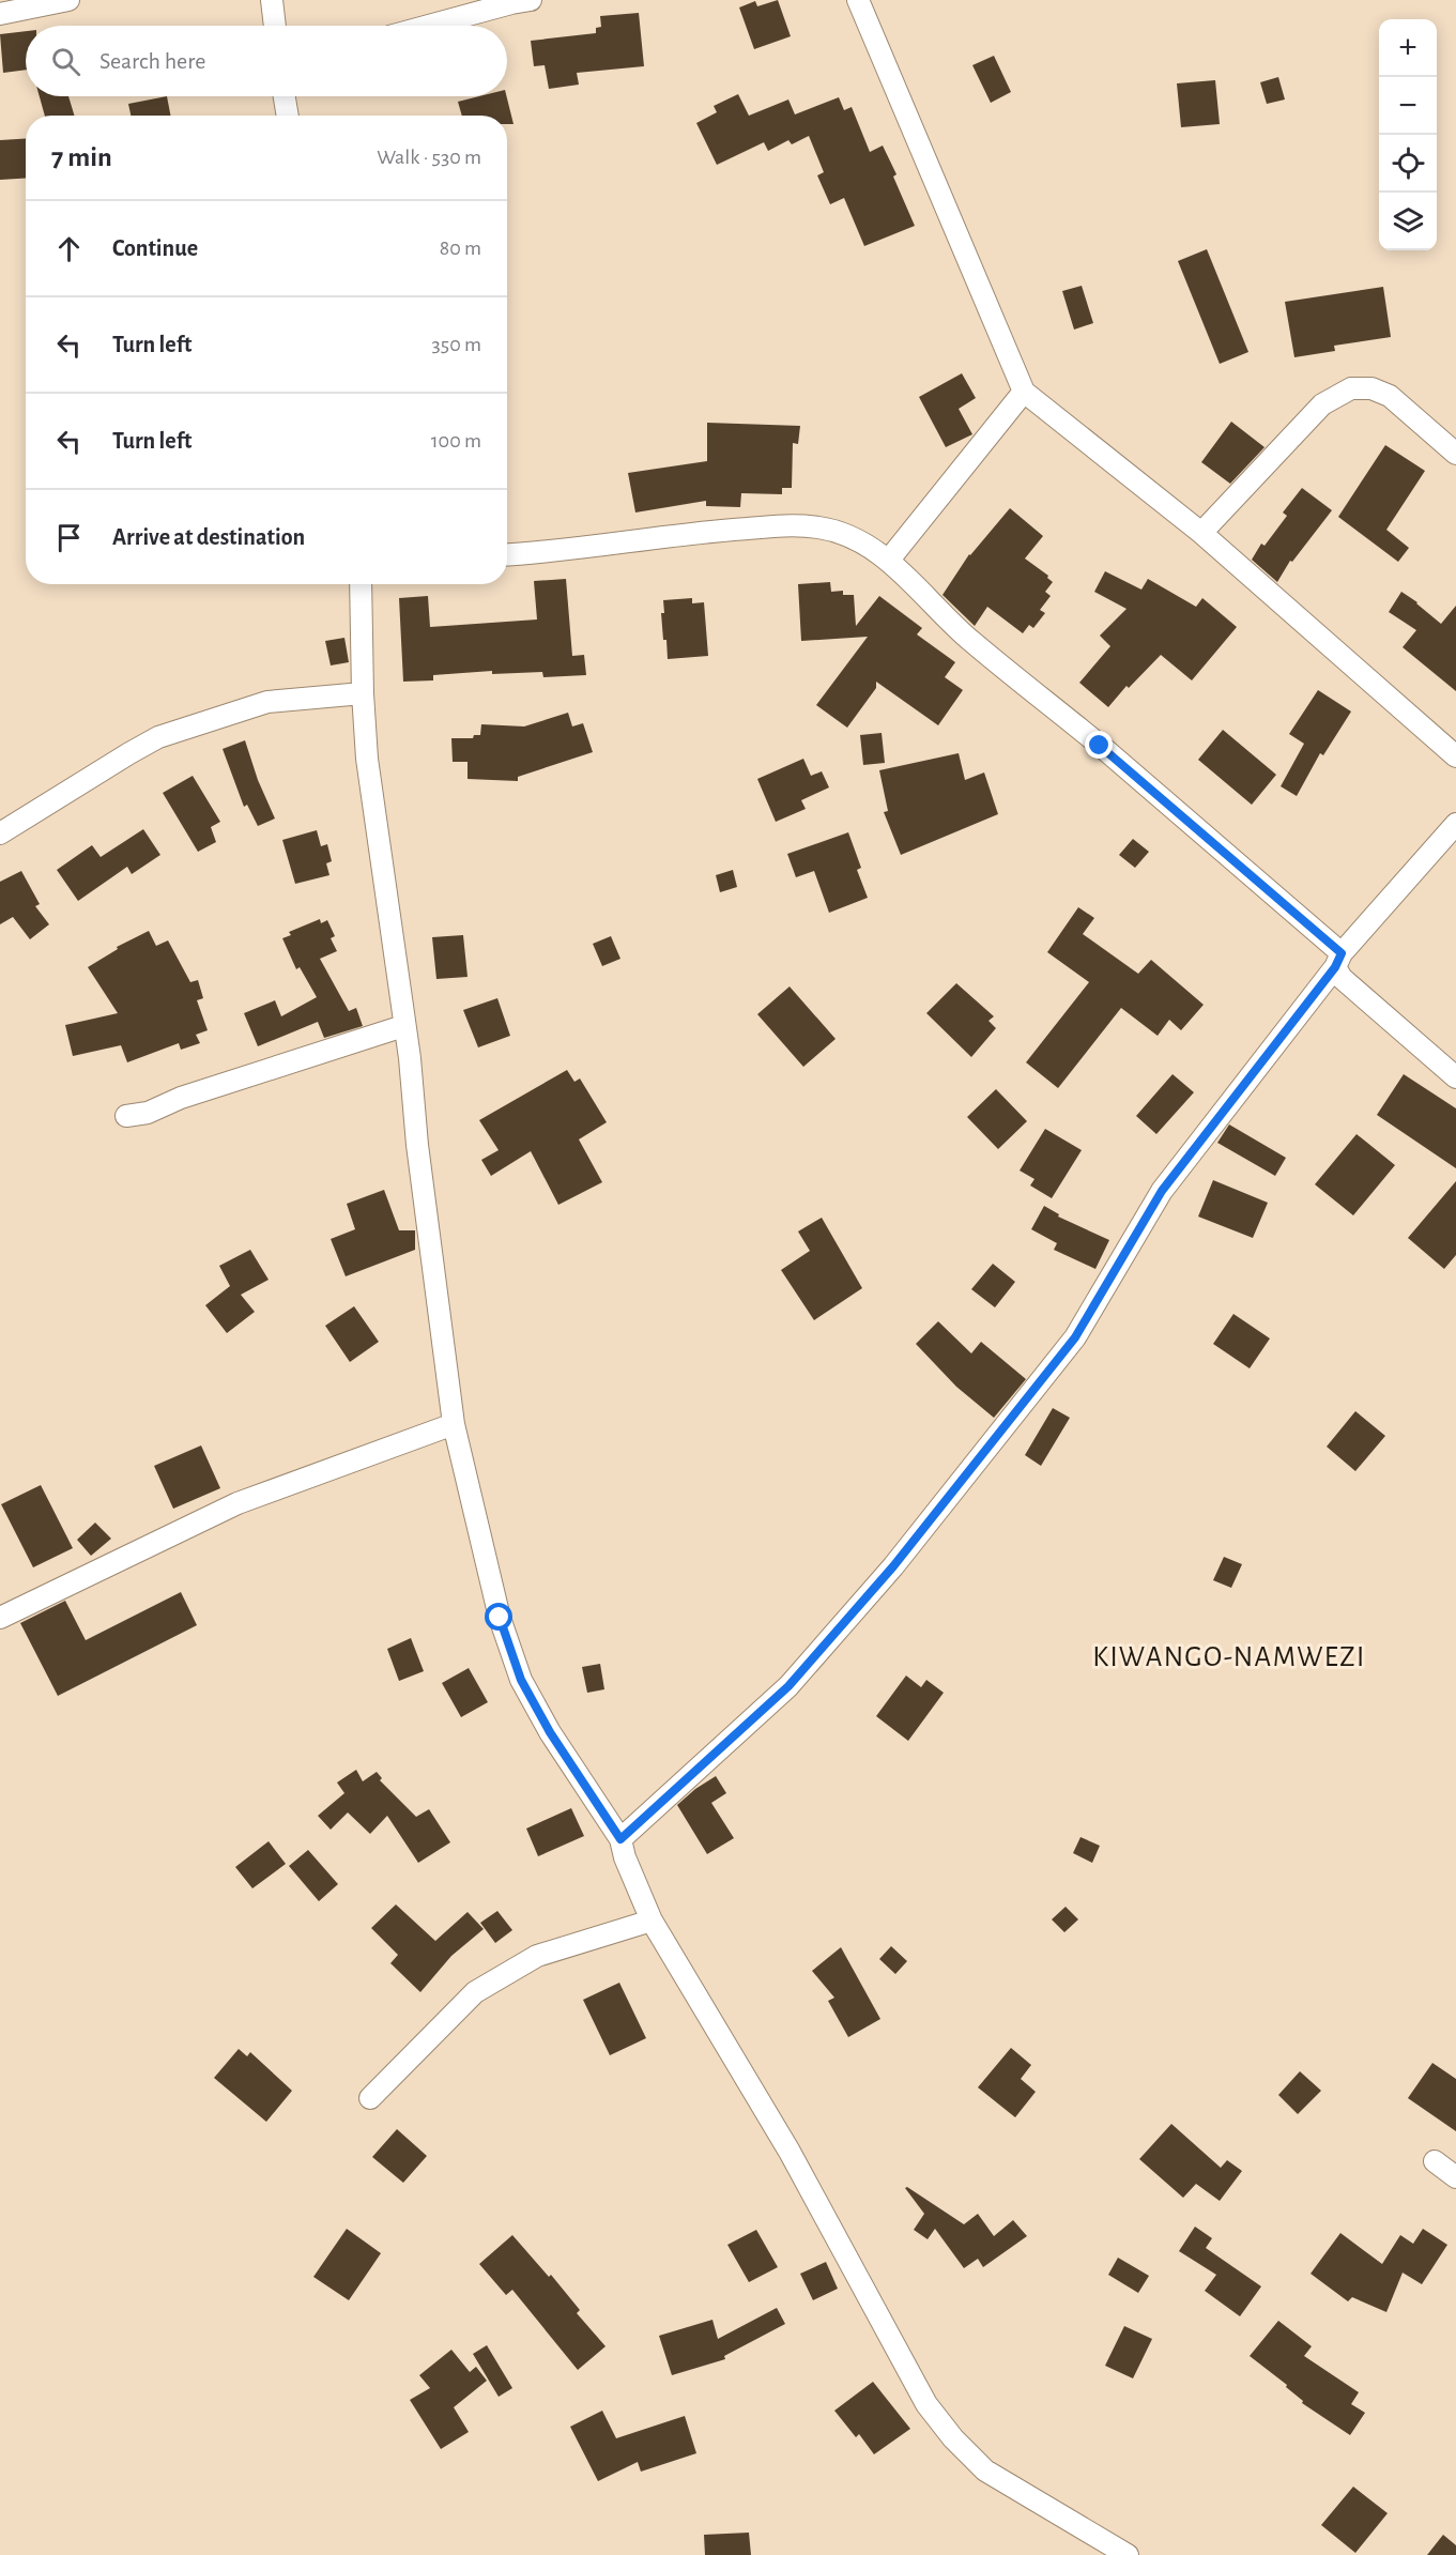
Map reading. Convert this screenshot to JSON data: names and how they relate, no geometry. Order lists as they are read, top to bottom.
{
  "districts": ["KIWANGO-NAMWEZI"],
  "page": {
    "map_buttons": ["+", "−"],
    "search": "Search here",
    "heading": ["7 min", "Walk · 530 m"],
    "list": [
      ["Continue", "80 m"],
      ["Turn left", "350 m"],
      ["Turn left", "100 m"],
      "Arrive at destination"
    ]
  }
}
